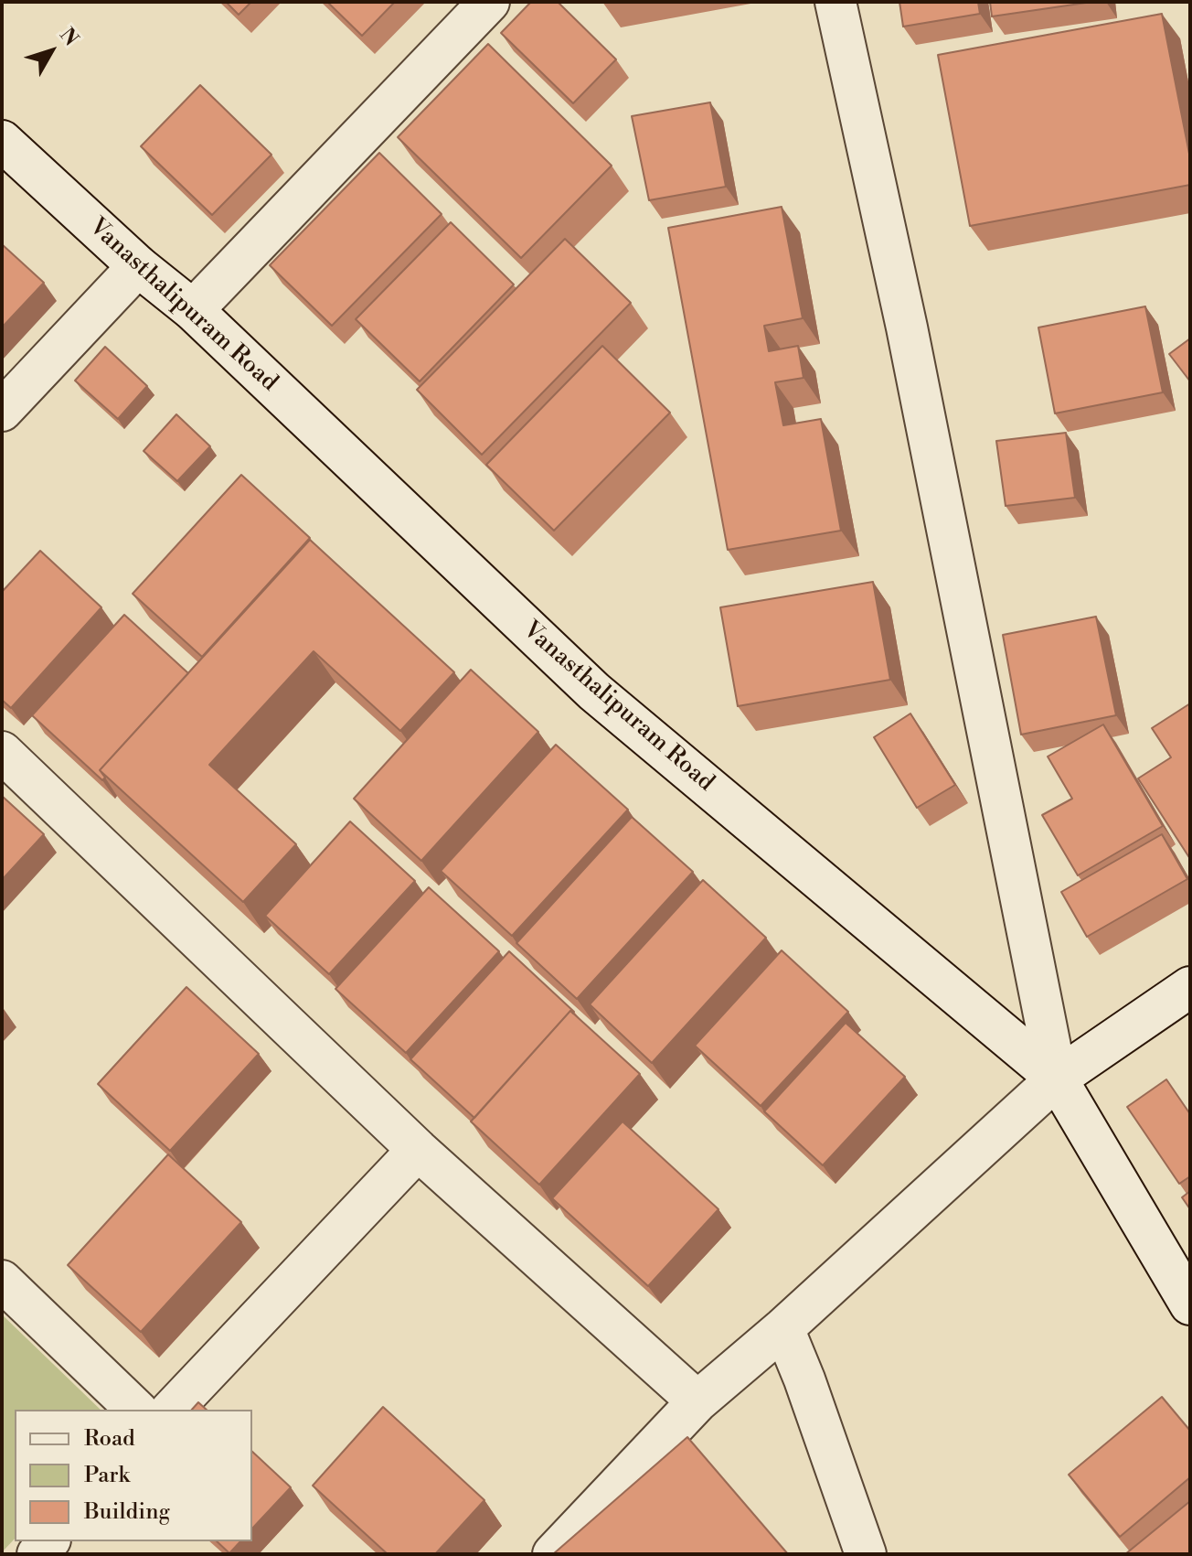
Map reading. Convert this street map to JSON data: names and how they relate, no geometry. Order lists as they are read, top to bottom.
{
  "streets": {
    "street": ["Vanasthalipuram Road"]
  },
  "legend": ["Road", "Park", "Building"],
  "north": "top right"
}
